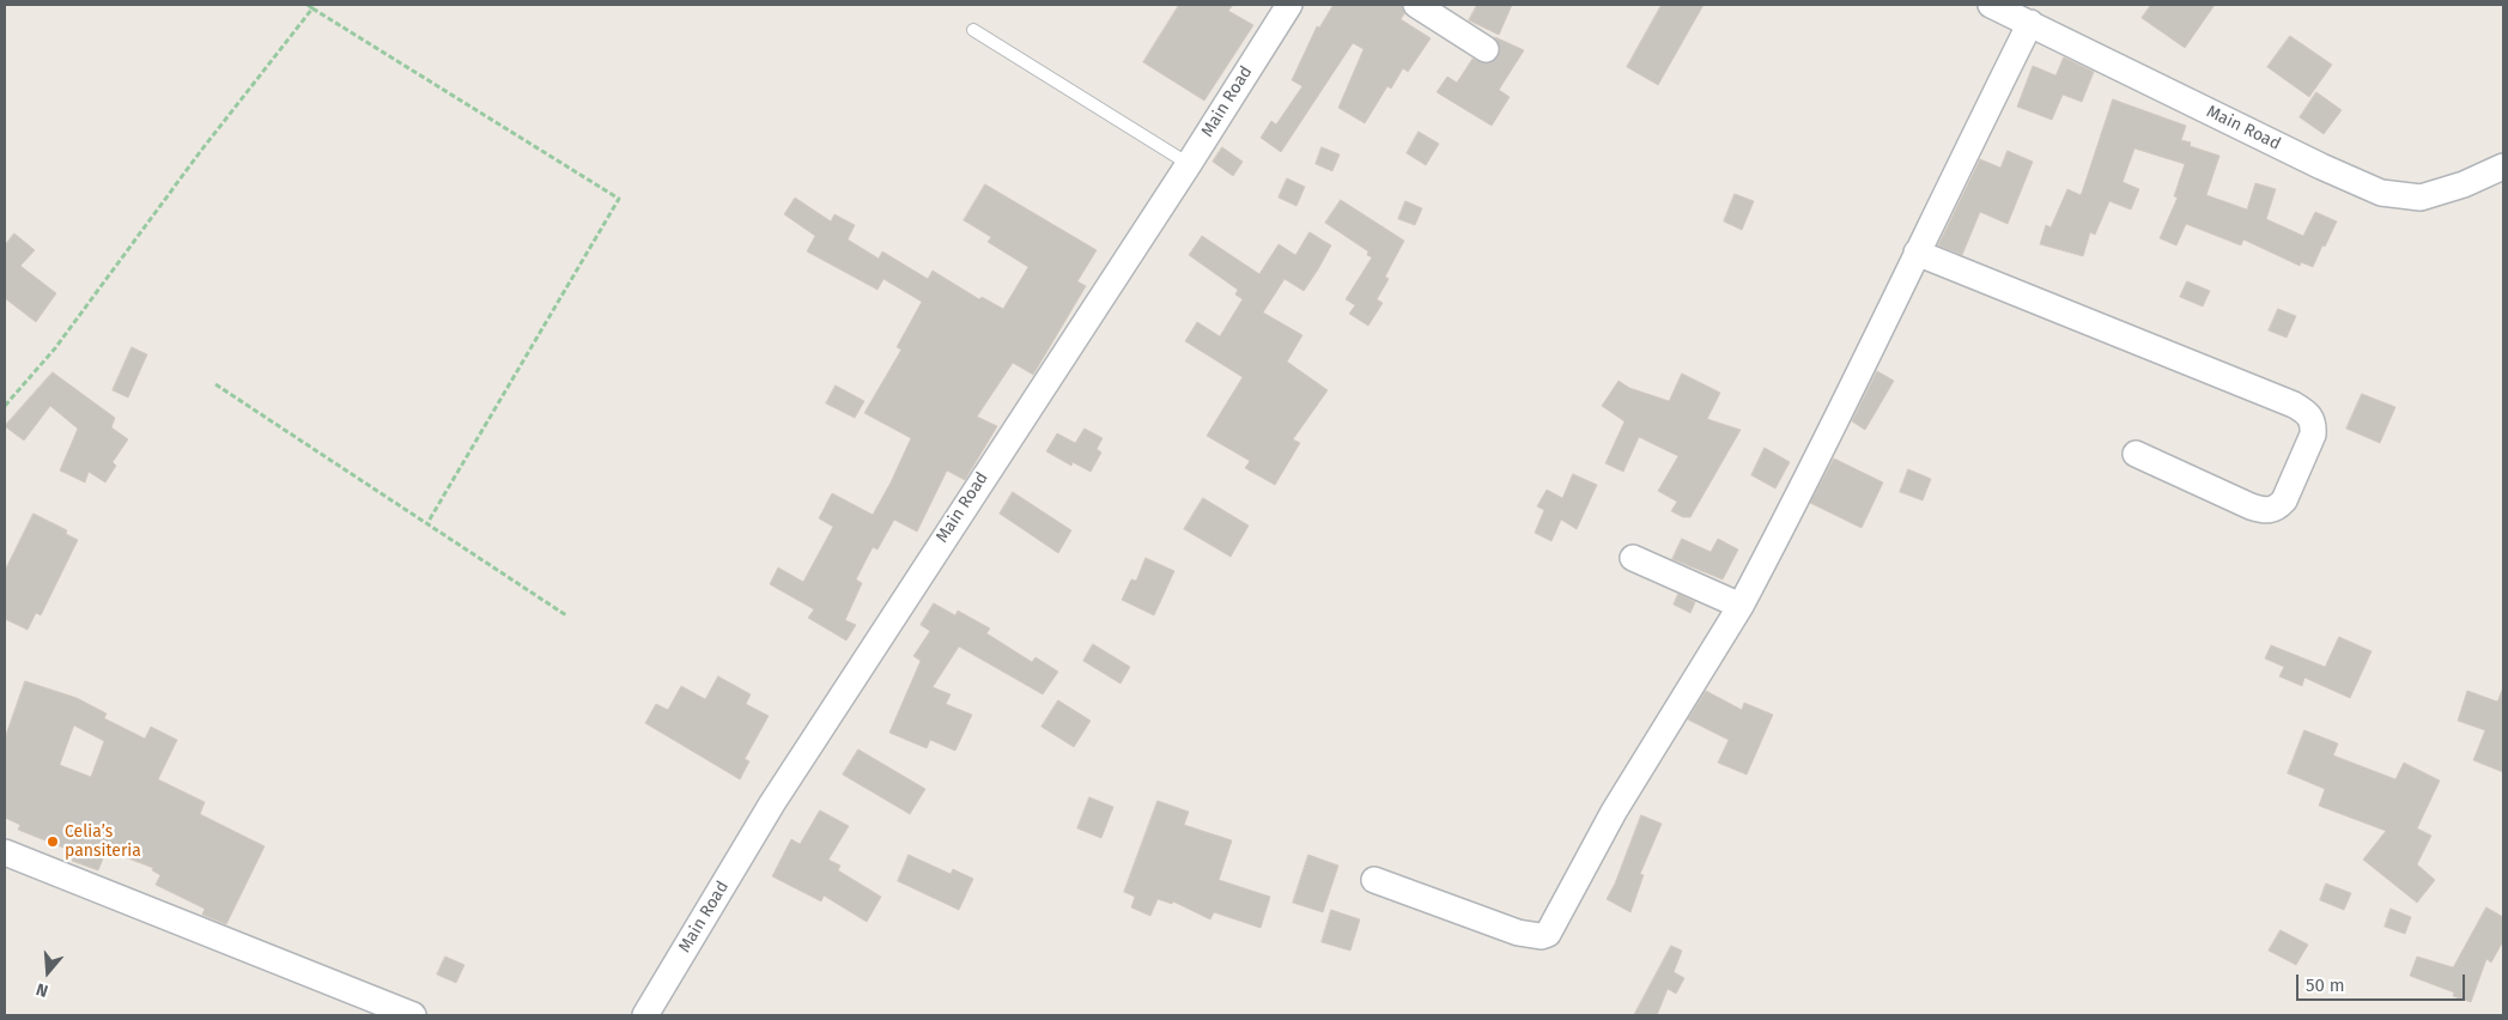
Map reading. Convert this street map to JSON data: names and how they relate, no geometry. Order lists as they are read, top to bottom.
{
  "streets": {
    "street": ["Main Road"]
  },
  "places": ["Celia’s pansiteria"],
  "scale_bar": "50 m",
  "north": "bottom"
}
